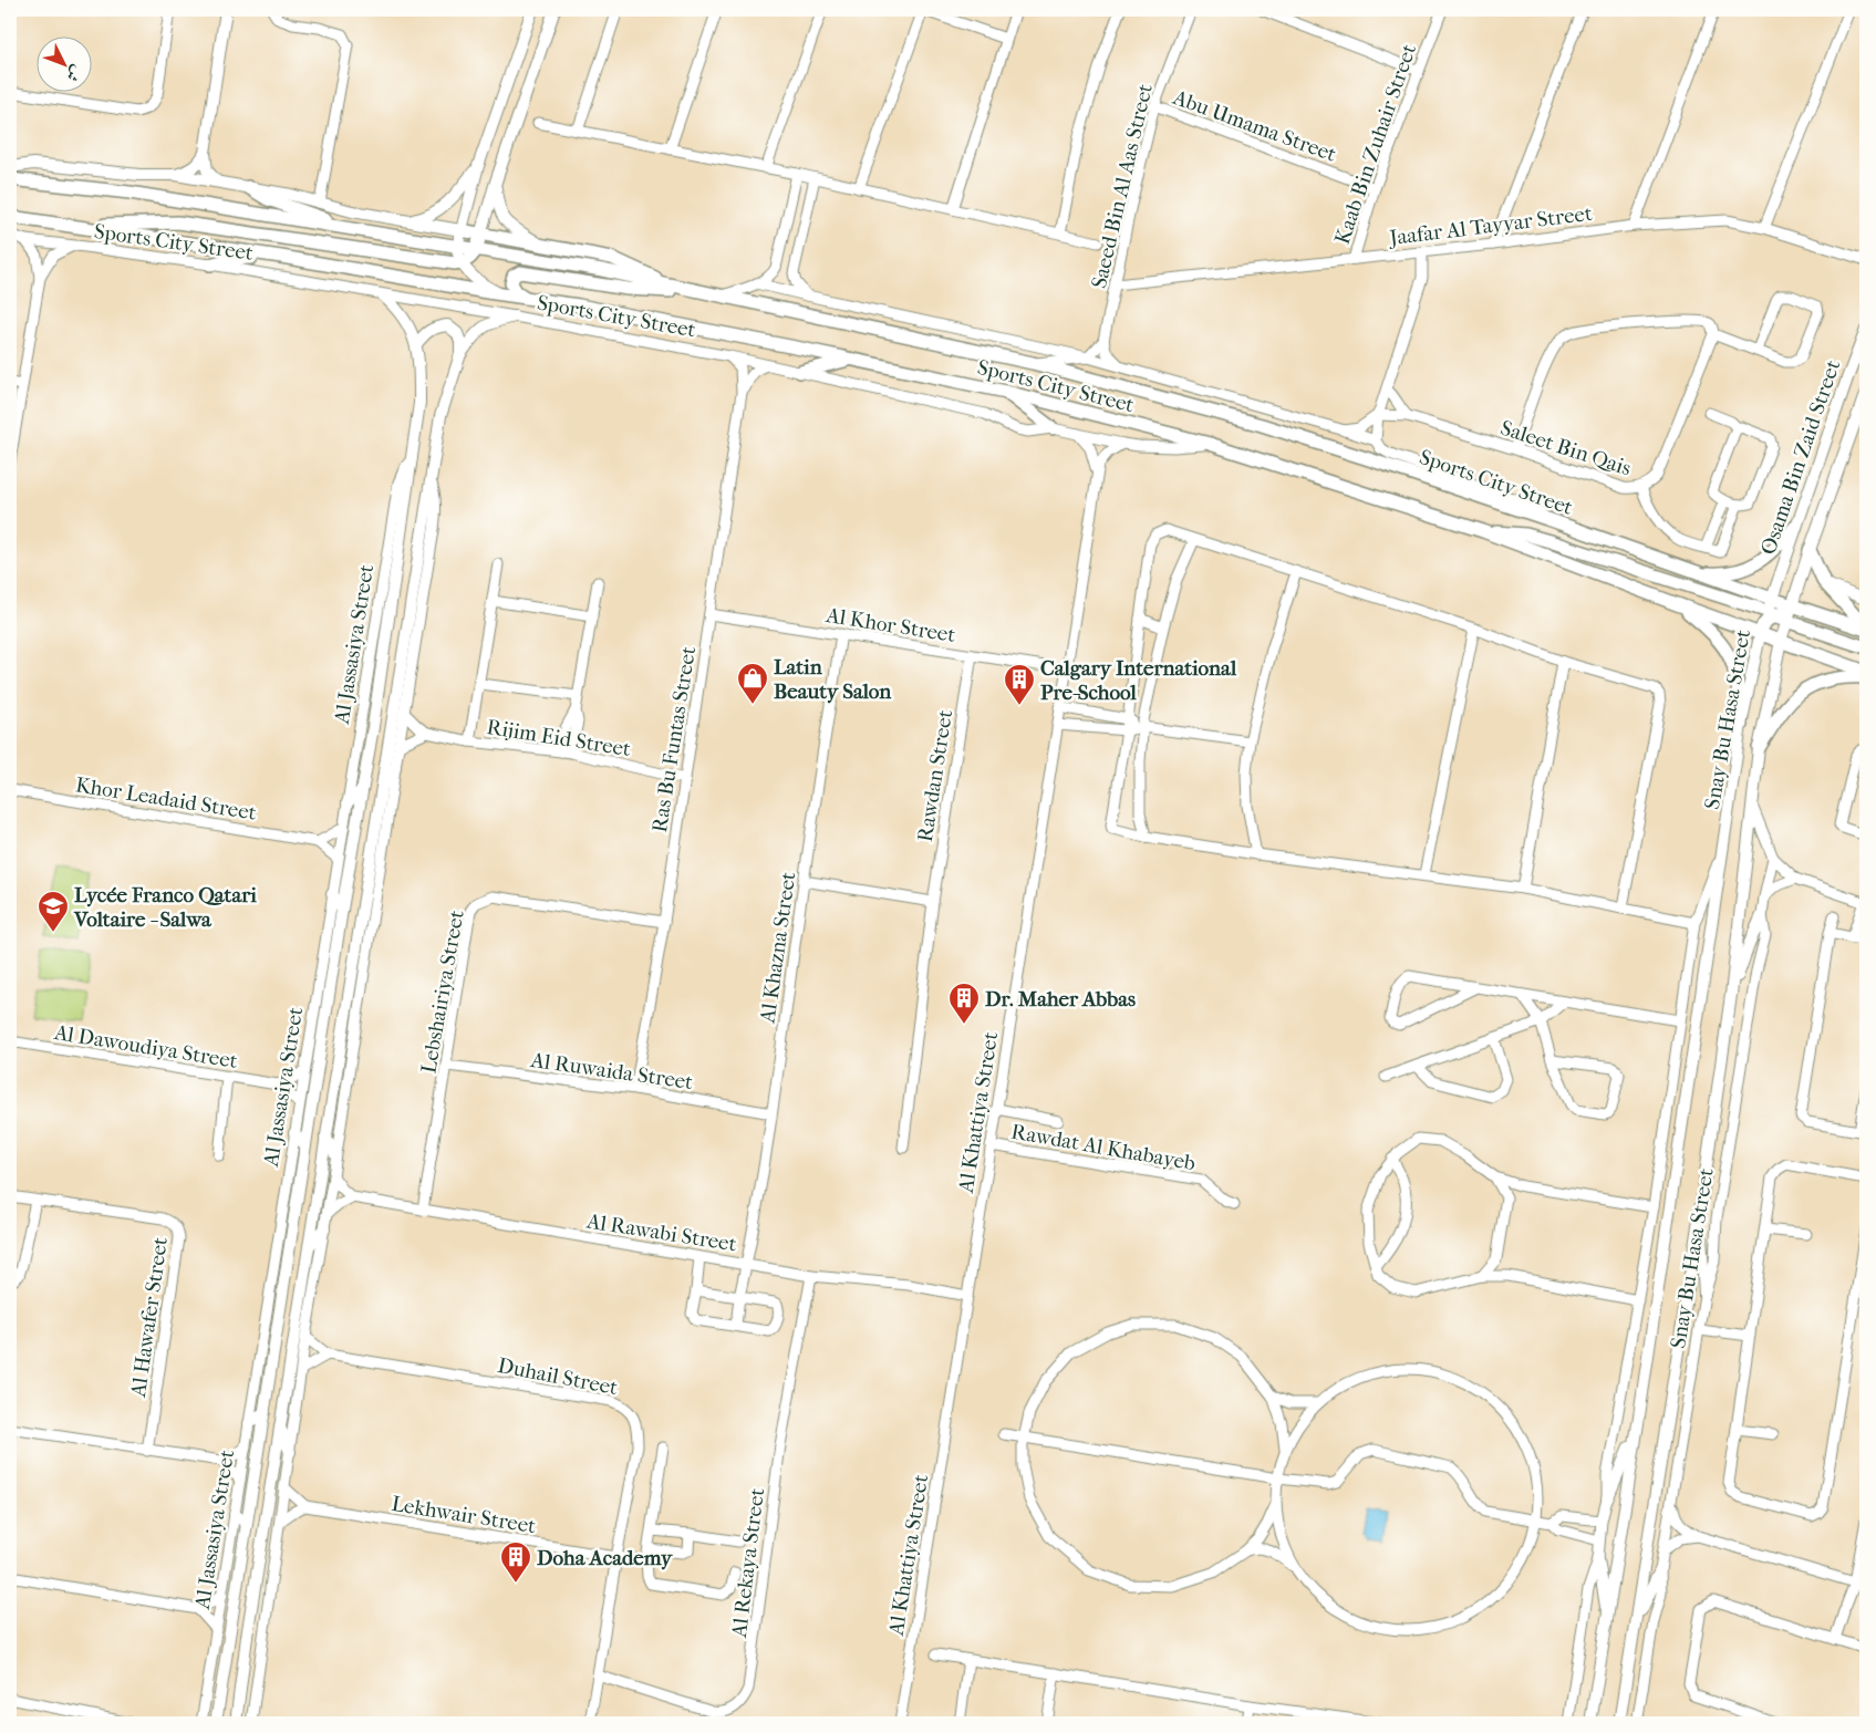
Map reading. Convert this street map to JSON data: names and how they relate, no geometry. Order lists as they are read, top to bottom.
{
  "streets": {
    "main road": ["Sports City Street"],
    "street": [
      "Abu Umama Street",
      "Kaab Bin Zuhair Street",
      "Saeed Bin Al Aas Street",
      "Jaafar Al Tayyar Street",
      "Saleet Bin Qais",
      "Osama Bin Zaid Street",
      "Al Khor Street",
      "Al Jassasiya Street",
      "Snay Bu Hasa Street",
      "Rijim Eid Street",
      "Ras Bu Funtas Street",
      "Rawdan Street",
      "Khor Leadaid Street",
      "Al Khazna Street",
      "Lebshairiya Street",
      "Al Dawoudiya Street",
      "Al Ruwaida Street",
      "Al Khattiya Street",
      "Rawdat Al Khabayeb",
      "Al Rawabi Street",
      "Al Hawafer Street",
      "Duhail Street",
      "Lekhwair Street",
      "Al Rekaya Street"
    ]
  },
  "crossings": [
    ["Abu Umama Street", "Kaab Bin Zuhair Street"],
    ["Abu Umama Street", "Saeed Bin Al Aas Street"],
    ["Kaab Bin Zuhair Street", "Jaafar Al Tayyar Street"],
    ["Saeed Bin Al Aas Street", "Jaafar Al Tayyar Street"],
    ["Sports City Street", "Osama Bin Zaid Street"],
    ["Sports City Street", "Al Jassasiya Street"],
    ["Sports City Street", "Snay Bu Hasa Street"],
    ["Sports City Street", "Ras Bu Funtas Street"],
    ["Sports City Street", "Al Khattiya Street"],
    ["Osama Bin Zaid Street", "Snay Bu Hasa Street"],
    ["Al Khor Street", "Ras Bu Funtas Street"],
    ["Al Khor Street", "Rawdan Street"],
    ["Al Khor Street", "Al Khazna Street"],
    ["Al Khor Street", "Al Khattiya Street"],
    ["Rijim Eid Street", "Ras Bu Funtas Street"],
    ["Ras Bu Funtas Street", "Lebshairiya Street"],
    ["Ras Bu Funtas Street", "Al Ruwaida Street"],
    ["Al Khazna Street", "Al Ruwaida Street"],
    ["Al Khazna Street", "Al Rawabi Street"],
    ["Lebshairiya Street", "Al Ruwaida Street"],
    ["Lebshairiya Street", "Al Rawabi Street"],
    ["Al Khattiya Street", "Rawdat Al Khabayeb"],
    ["Al Khattiya Street", "Al Rawabi Street"],
    ["Al Rawabi Street", "Al Rekaya Street"],
    ["Duhail Street", "Lekhwair Street"],
    ["Duhail Street", "Al Rekaya Street"]
  ],
  "places": {
    "shop": ["Latin Beauty Salon"],
    "building": ["Calgary International Pre-School", "Dr. Maher Abbas", "Doha Academy"],
    "school or university": ["Lycée Franco Qatari Voltaire - Salwa"]
  },
  "north": "bottom right"
}
